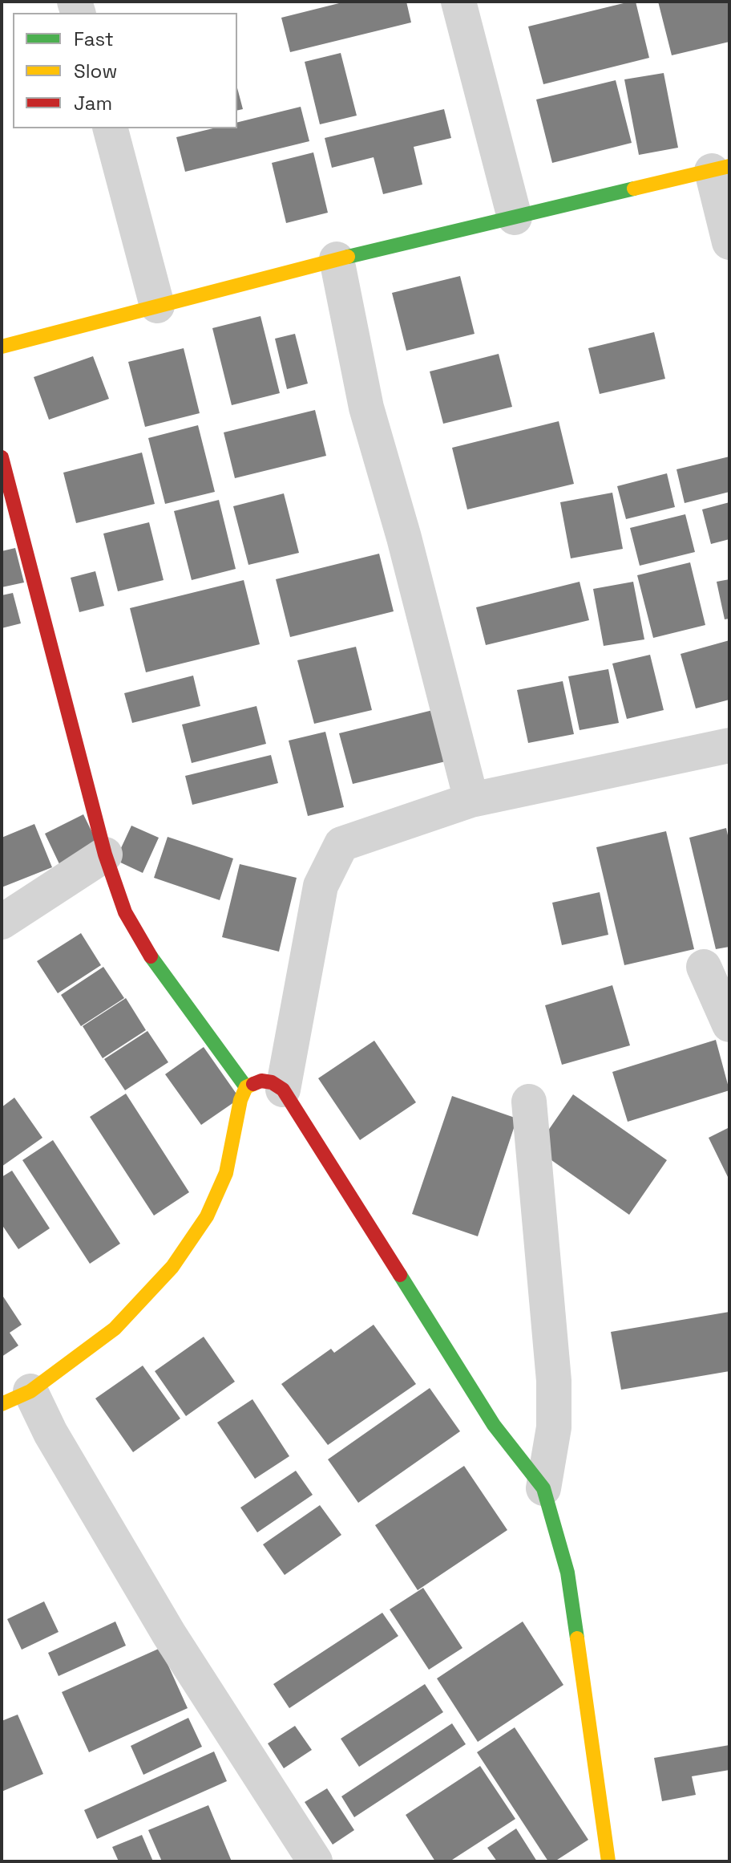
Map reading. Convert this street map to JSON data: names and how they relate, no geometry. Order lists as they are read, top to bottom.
{
  "legend": ["Fast", "Slow", "Jam"]
}
